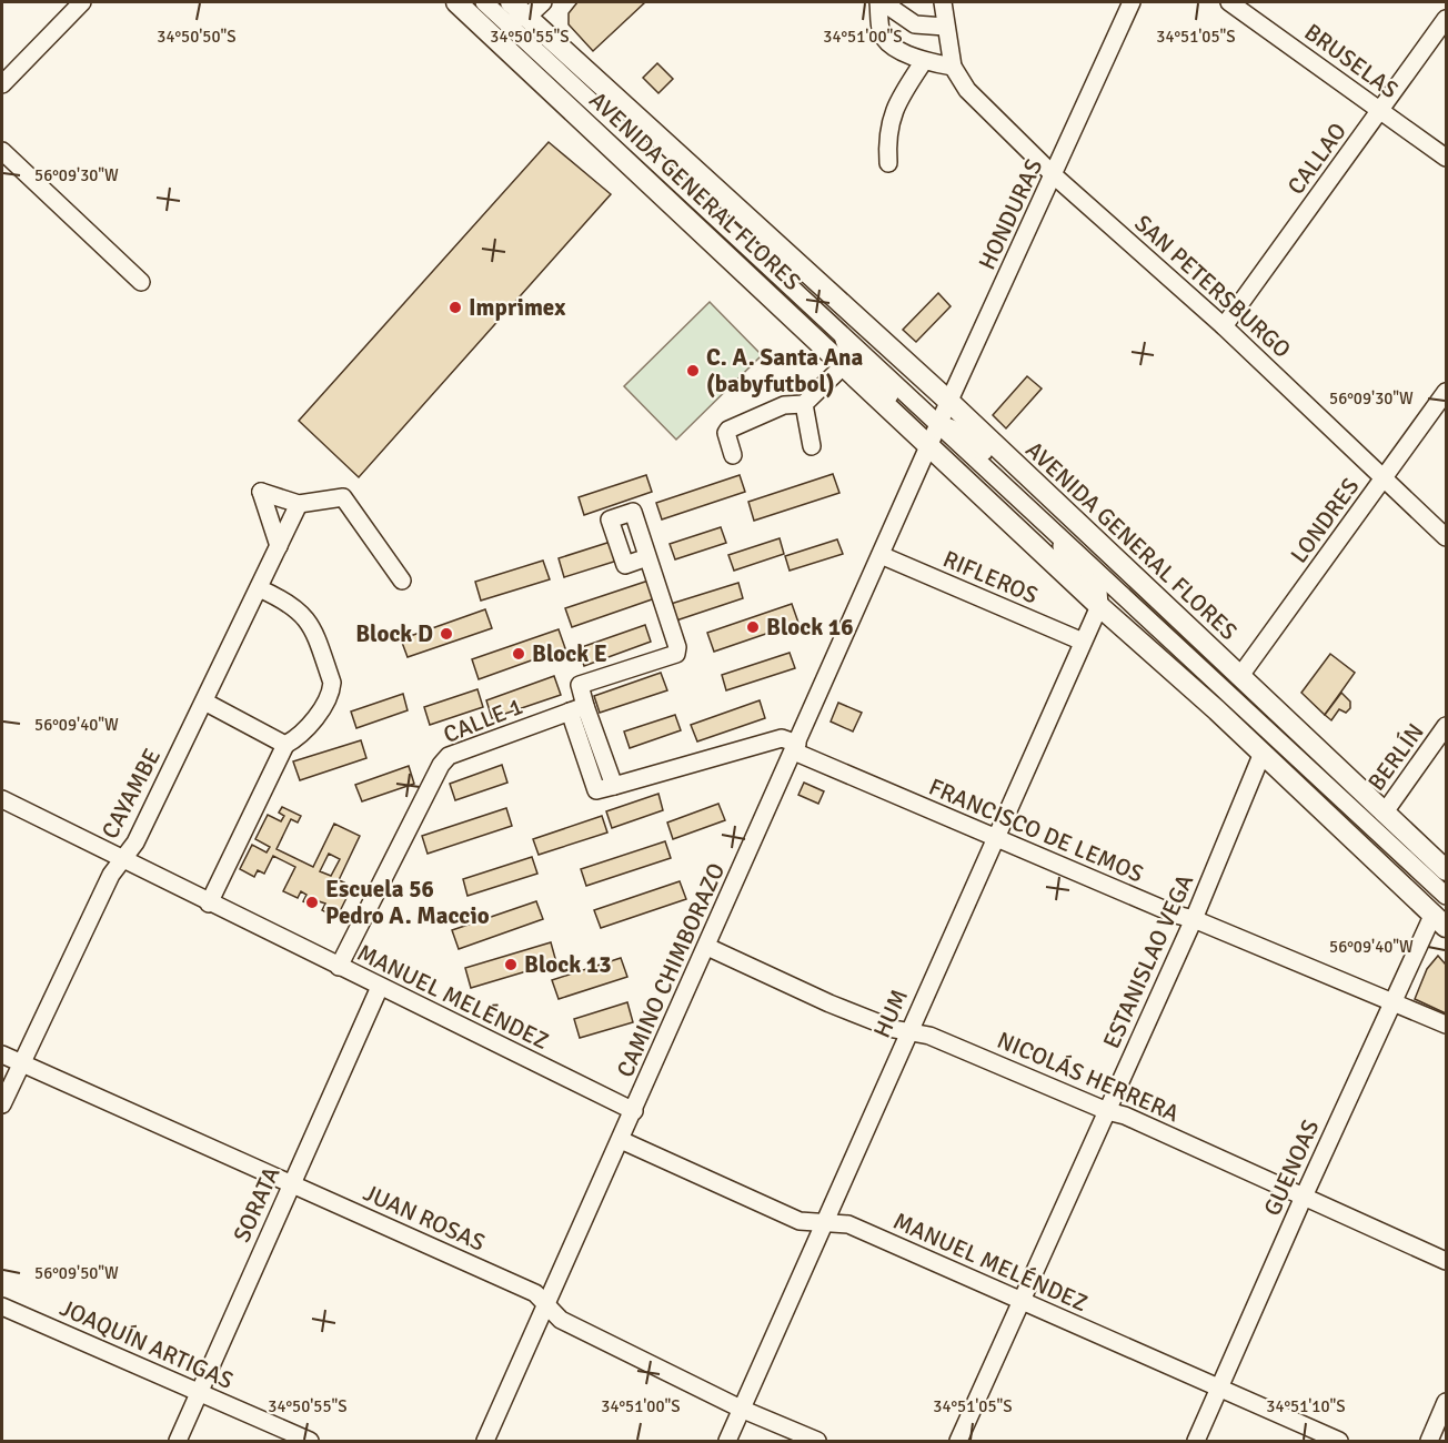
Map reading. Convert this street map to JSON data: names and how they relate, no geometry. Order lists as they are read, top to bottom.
{
  "streets": {
    "main road": ["AVENIDA GENERAL FLORES"],
    "street": [
      "BRUSELAS",
      "CALLAO",
      "HONDURAS",
      "SAN PETERSBURGO",
      "LONDRES",
      "RIFLEROS",
      "CALLE 1",
      "BERLÍN",
      "CAYAMBE",
      "FRANCISCO DE LEMOS",
      "ESTANISLAO VEGA",
      "CAMINO CHIMBORAZO",
      "MANUEL MELÉNDEZ",
      "HUM",
      "NICOLÁS HERRERA",
      "GUENOAS",
      "SORATA",
      "JUAN ROSAS",
      "JOAQUÍN ARTIGAS"
    ]
  },
  "crossings": [
    ["BRUSELAS", "CALLAO"],
    ["CALLAO", "SAN PETERSBURGO"],
    ["AVENIDA GENERAL FLORES", "HONDURAS"],
    ["AVENIDA GENERAL FLORES", "LONDRES"],
    ["AVENIDA GENERAL FLORES", "BERLÍN"],
    ["AVENIDA GENERAL FLORES", "ESTANISLAO VEGA"],
    ["AVENIDA GENERAL FLORES", "CAMINO CHIMBORAZO"],
    ["AVENIDA GENERAL FLORES", "HUM"],
    ["AVENIDA GENERAL FLORES", "GUENOAS"],
    ["HONDURAS", "SAN PETERSBURGO"],
    ["HONDURAS", "CAMINO CHIMBORAZO"],
    ["SAN PETERSBURGO", "LONDRES"],
    ["RIFLEROS", "CAMINO CHIMBORAZO"],
    ["RIFLEROS", "HUM"],
    ["CALLE 1", "MANUEL MELÉNDEZ"],
    ["CAYAMBE", "MANUEL MELÉNDEZ"],
    ["CAYAMBE", "JUAN ROSAS"],
    ["FRANCISCO DE LEMOS", "ESTANISLAO VEGA"],
    ["FRANCISCO DE LEMOS", "CAMINO CHIMBORAZO"],
    ["FRANCISCO DE LEMOS", "HUM"],
    ["FRANCISCO DE LEMOS", "GUENOAS"],
    ["ESTANISLAO VEGA", "MANUEL MELÉNDEZ"],
    ["ESTANISLAO VEGA", "NICOLÁS HERRERA"],
    ["CAMINO CHIMBORAZO", "MANUEL MELÉNDEZ"],
    ["CAMINO CHIMBORAZO", "NICOLÁS HERRERA"],
    ["CAMINO CHIMBORAZO", "JUAN ROSAS"],
    ["MANUEL MELÉNDEZ", "HUM"],
    ["MANUEL MELÉNDEZ", "GUENOAS"],
    ["MANUEL MELÉNDEZ", "SORATA"],
    ["HUM", "NICOLÁS HERRERA"],
    ["HUM", "JUAN ROSAS"],
    ["NICOLÁS HERRERA", "GUENOAS"],
    ["SORATA", "JUAN ROSAS"],
    ["SORATA", "JOAQUÍN ARTIGAS"]
  ],
  "places": [
    "Imprimex",
    "C. A. Santa Ana (babyfutbol)",
    "Block 16",
    "Block D",
    "Block E",
    "Escuela 56 Pedro A. Maccio",
    "Block 13"
  ],
  "coordinates": [
    "34°50'55\"S",
    "34°51'00\"S",
    "34°51'05\"S",
    "34°50'50\"S",
    "56°09'30\"W",
    "56°09'40\"W",
    "56°09'50\"W",
    "34°51'10\"S"
  ]
}
